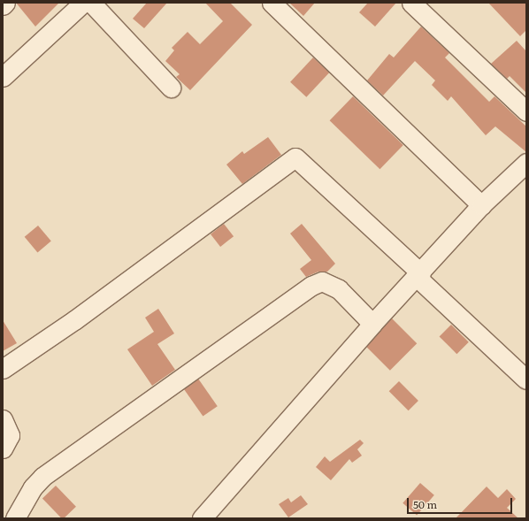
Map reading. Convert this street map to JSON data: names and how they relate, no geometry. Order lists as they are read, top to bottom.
{
  "scale_bar": "50 m"
}
